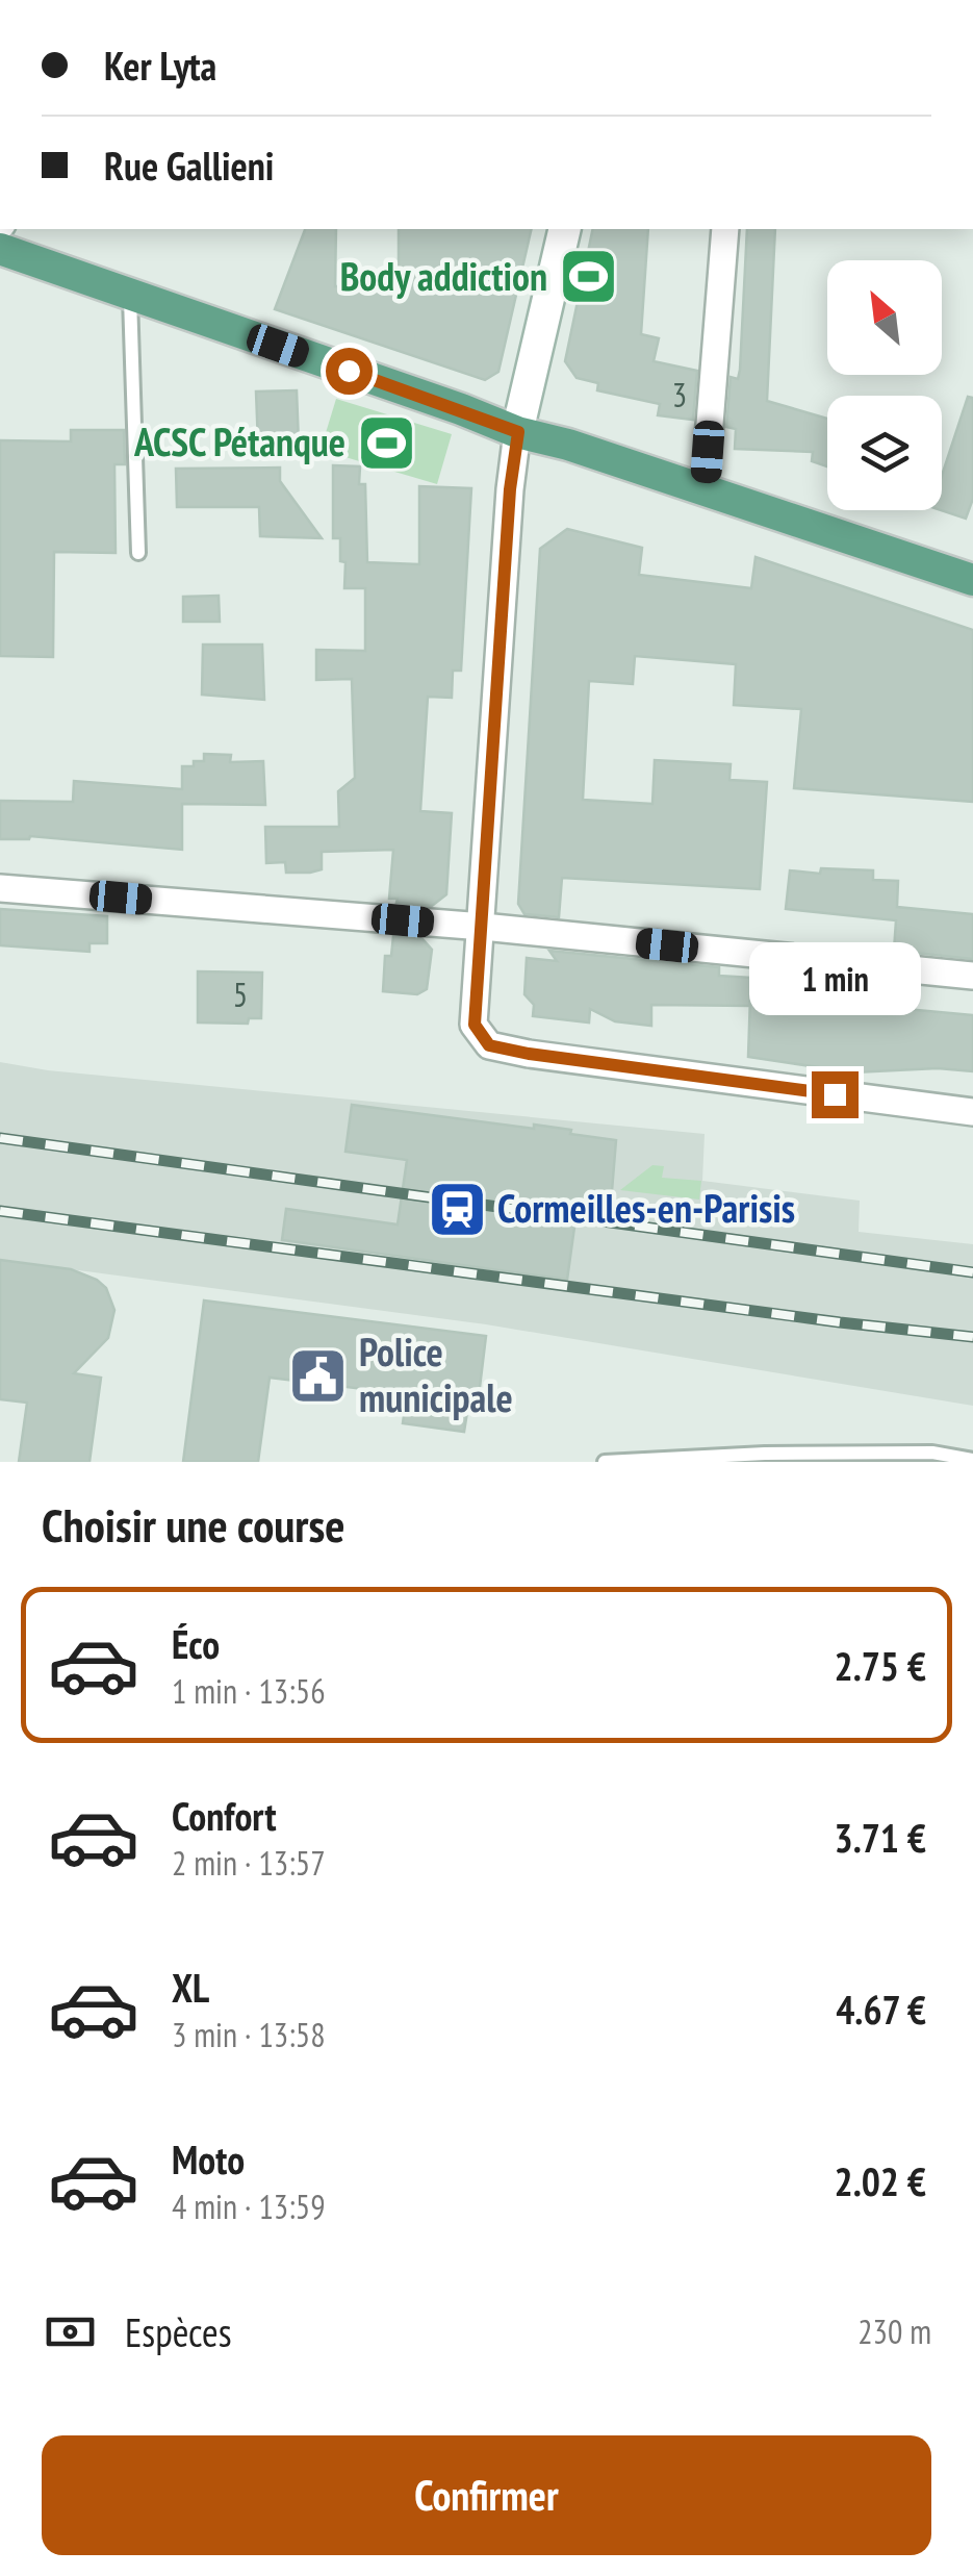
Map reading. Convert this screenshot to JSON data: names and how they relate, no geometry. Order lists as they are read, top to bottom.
{
  "places": {
    "sports": ["Body addiction", "ACSC Pétanque"],
    "station": ["Cormeilles-en-Parisis"],
    "public building": ["Police municipale"]
  },
  "house_numbers": ["3", "5"],
  "north": "top left",
  "page": {
    "banner": ["Ker Lyta", "Rue Gallieni"],
    "bubble": "1 min",
    "heading": "Choisir une course",
    "list": [
      {
        "name": "Éco",
        "note": "1 min · 13:56",
        "value": "2.75 €"
      },
      {
        "name": "Confort",
        "note": "2 min · 13:57",
        "value": "3.71 €"
      },
      {
        "name": "XL",
        "note": "3 min · 13:58",
        "value": "4.67 €"
      },
      {
        "name": "Moto",
        "note": "4 min · 13:59",
        "value": "2.02 €"
      }
    ],
    "pay": ["Espèces", "230 m"],
    "buttons": "Confirmer"
  }
}
